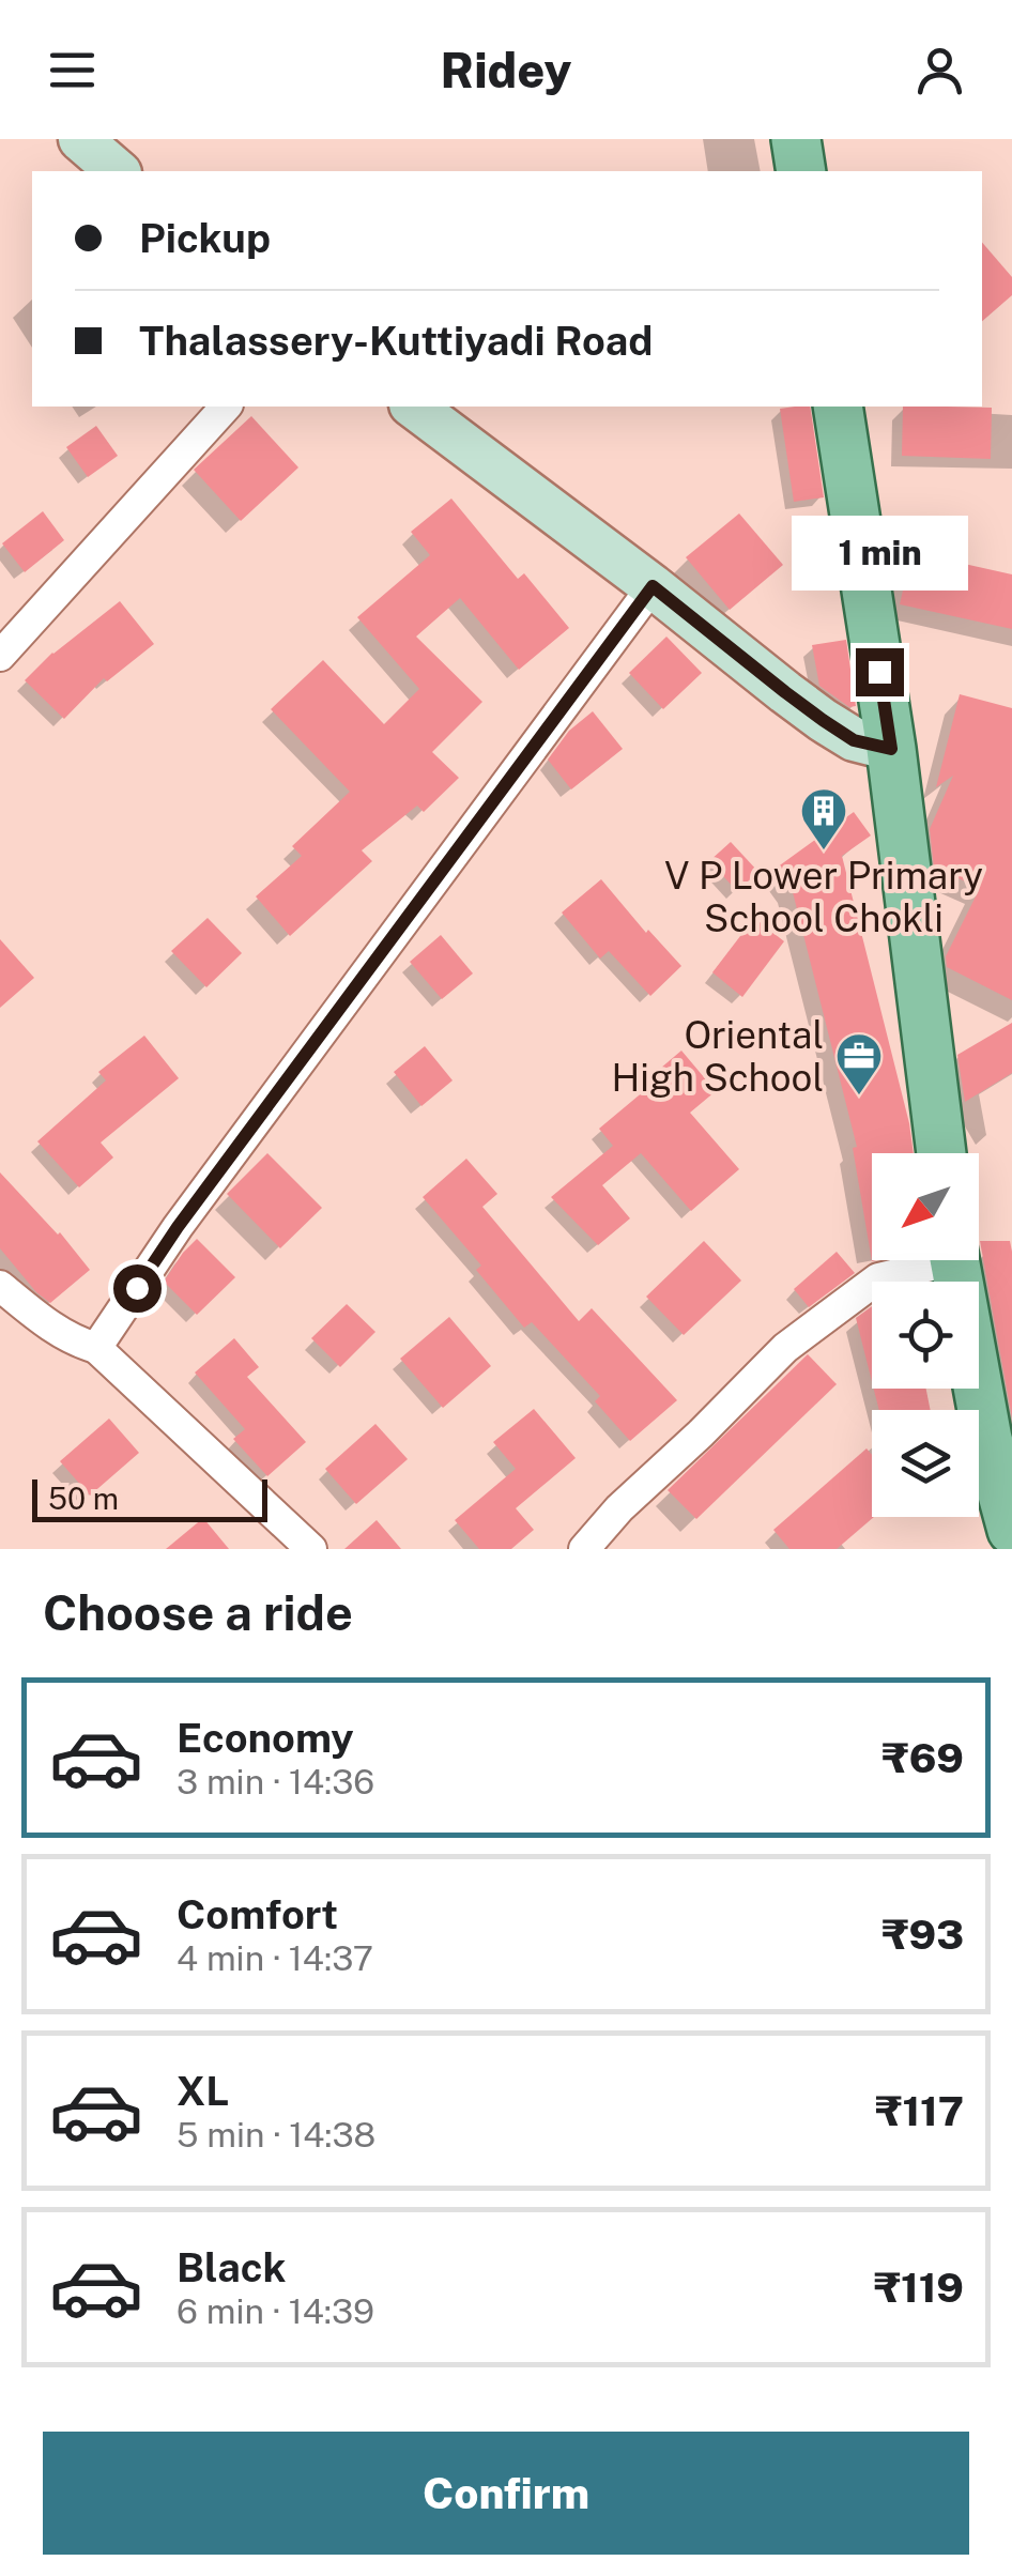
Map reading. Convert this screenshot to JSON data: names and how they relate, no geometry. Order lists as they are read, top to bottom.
{
  "places": {
    "building": ["V P Lower Primary School Chokli"],
    "office": ["Oriental High School"]
  },
  "scale_bar": "50 m",
  "north": "bottom left",
  "page": {
    "header": "Ridey",
    "banner": ["Pickup", "Thalassery-Kuttiyadi Road"],
    "bubble": "1 min",
    "scale": "50 m",
    "heading": "Choose a ride",
    "list": [
      {
        "name": "Economy",
        "note": "3 min · 14:36",
        "value": "₹69"
      },
      {
        "name": "Comfort",
        "note": "4 min · 14:37",
        "value": "₹93"
      },
      {
        "name": "XL",
        "note": "5 min · 14:38",
        "value": "₹117"
      },
      {
        "name": "Black",
        "note": "6 min · 14:39",
        "value": "₹119"
      }
    ],
    "buttons": "Confirm"
  }
}
